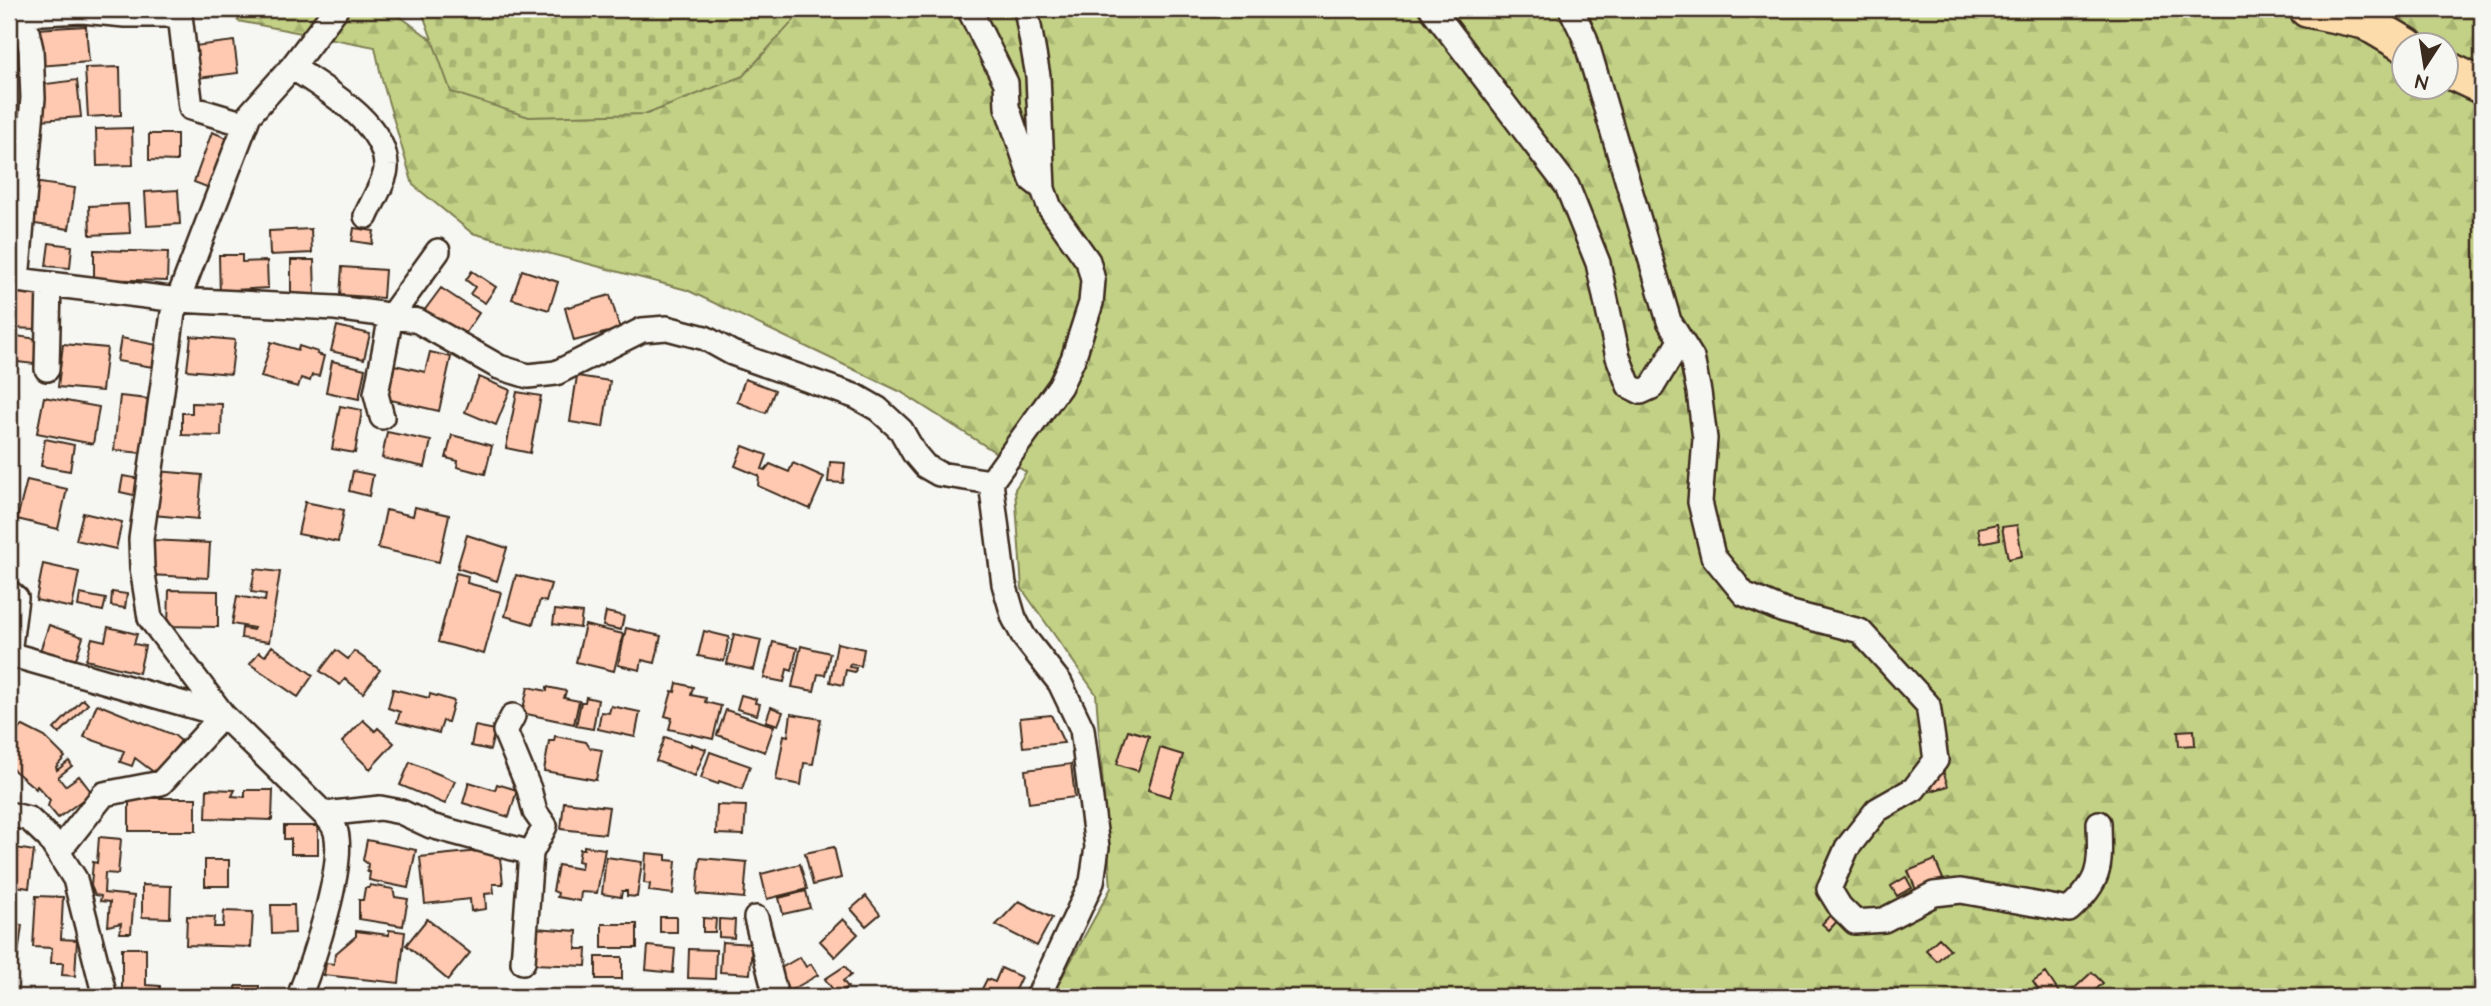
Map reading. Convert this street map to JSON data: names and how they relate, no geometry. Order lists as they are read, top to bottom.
{
  "north": "bottom"
}
